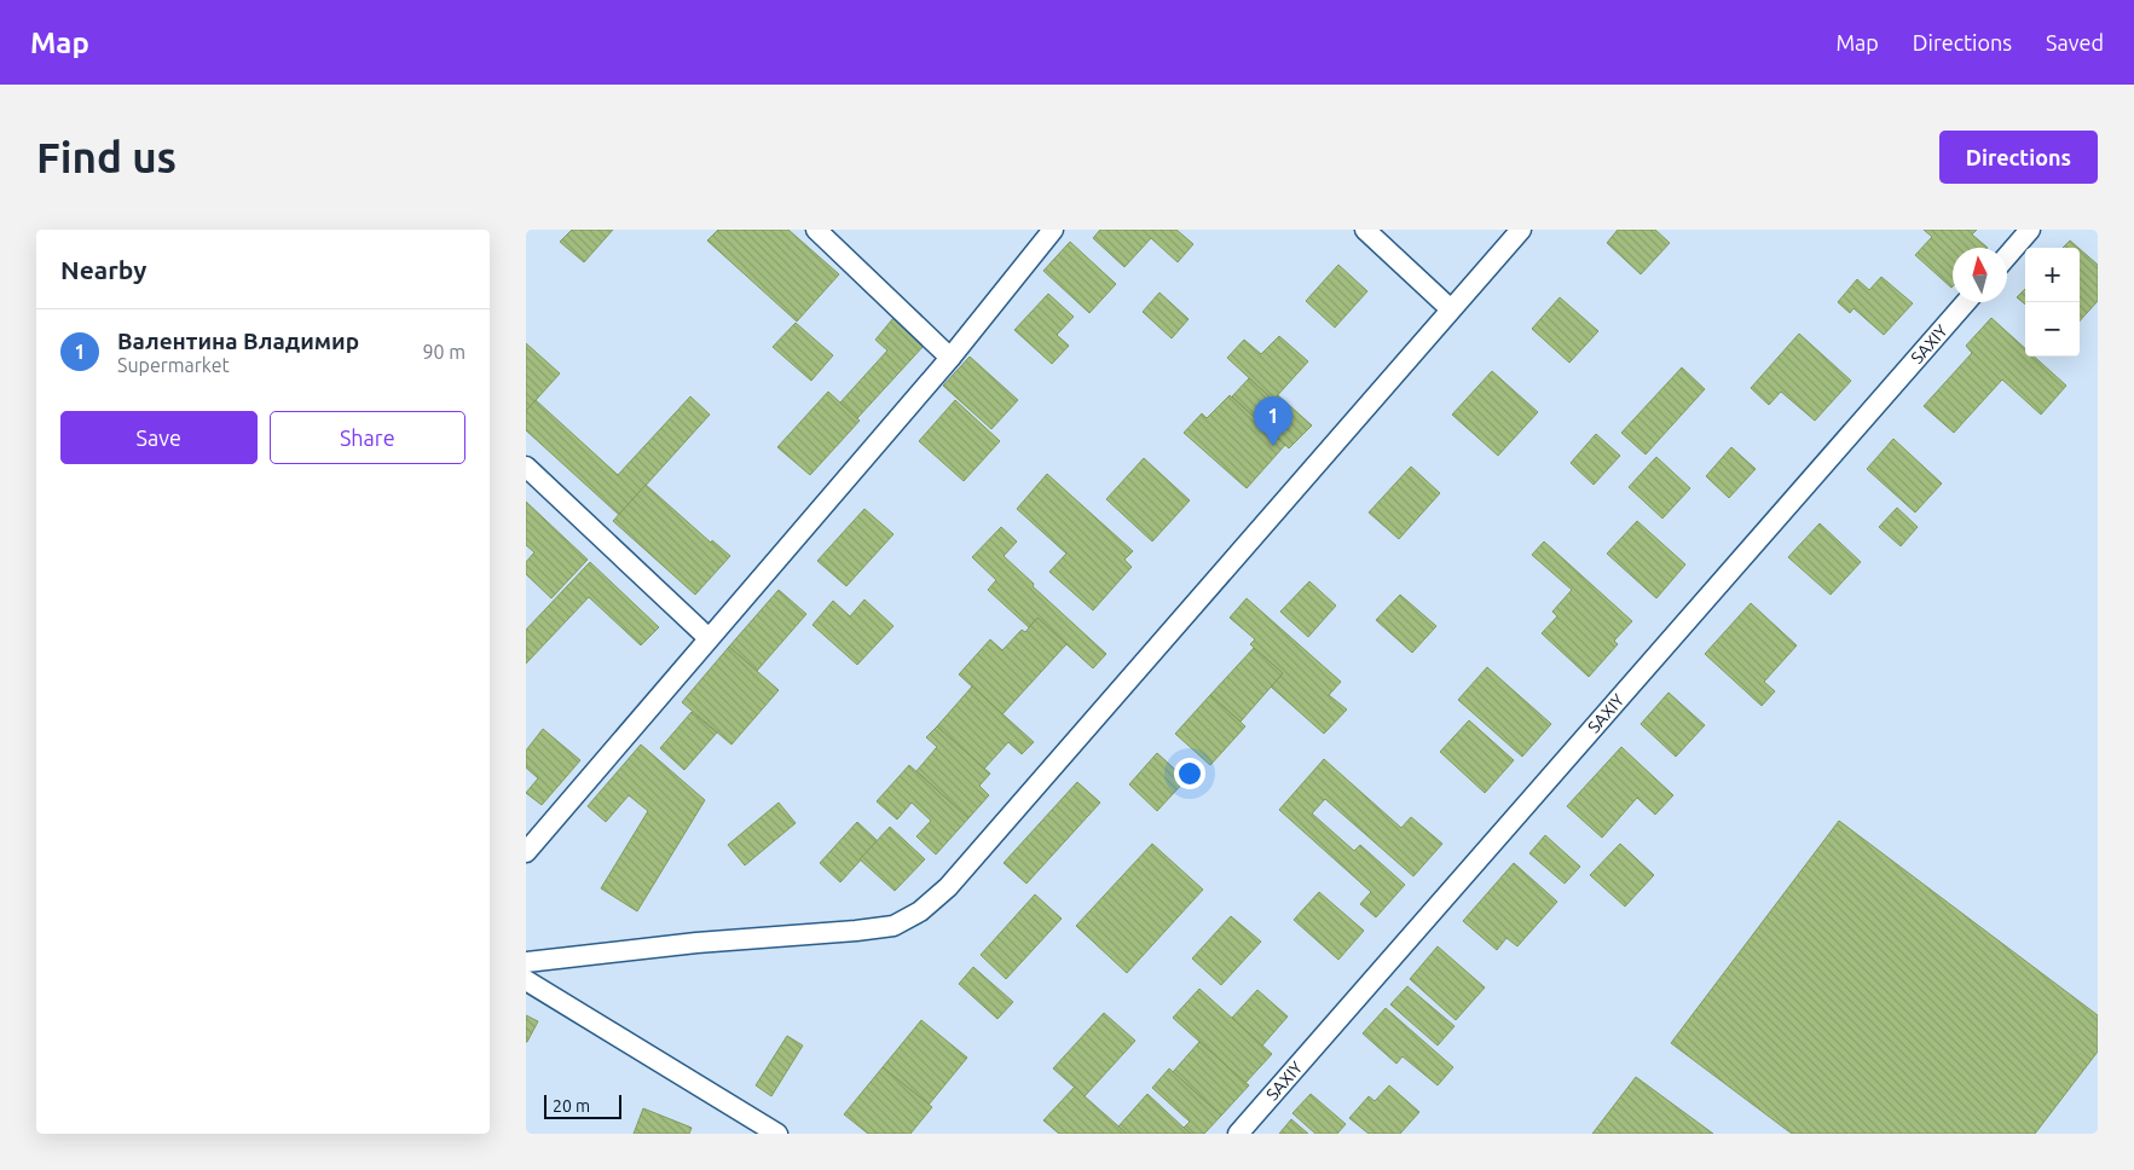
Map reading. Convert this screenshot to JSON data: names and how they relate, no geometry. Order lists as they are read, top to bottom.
{
  "streets": {
    "street": ["SAXIY"]
  },
  "scale_bar": "20 m",
  "north": "top",
  "page": {
    "header": "Map",
    "nav": ["Map", "Directions", "Saved"],
    "buttons": [
      "Directions",
      ["Save", "Share"]
    ],
    "title": "Find us",
    "heading": "Nearby",
    "map_buttons": ["+", "−"],
    "list": [
      {
        "mark": "1",
        "name": "Валентина Владимир",
        "note": "Supermarket",
        "value": "90 m"
      }
    ],
    "pins": "1",
    "scale": "20 m"
  }
}
